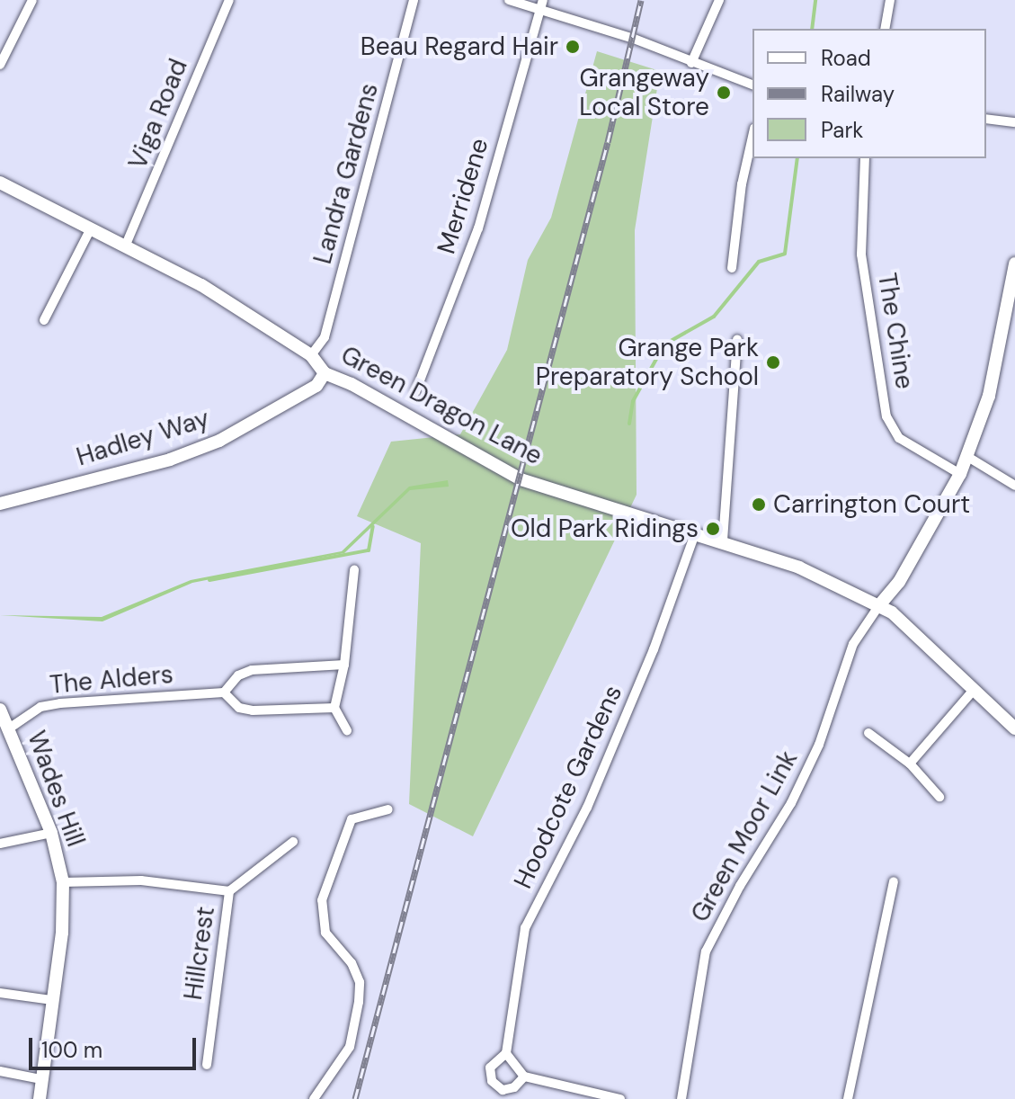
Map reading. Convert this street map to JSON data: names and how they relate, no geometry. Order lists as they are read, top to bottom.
{
  "streets": {
    "street": [
      "Viga Road",
      "Landra Gardens",
      "Merridene",
      "The Chine",
      "Green Dragon Lane",
      "Hadley Way",
      "The Alders",
      "Hoodcote Gardens",
      "Wades Hill",
      "Green Moor Link",
      "Hillcrest"
    ]
  },
  "crossings": [
    ["Viga Road", "Green Dragon Lane"],
    ["Landra Gardens", "Green Dragon Lane"],
    ["Green Dragon Lane", "Hadley Way"],
    ["Green Dragon Lane", "Hoodcote Gardens"],
    ["Green Dragon Lane", "Green Moor Link"],
    ["The Alders", "Wades Hill"],
    ["Wades Hill", "Hillcrest"]
  ],
  "places": [
    "Beau Regard Hair",
    "Grangeway Local Store",
    "Grange Park Preparatory School",
    "Carrington Court",
    "Old Park Ridings"
  ],
  "legend": ["Road", "Railway", "Park"],
  "scale_bar": "100 m"
}
